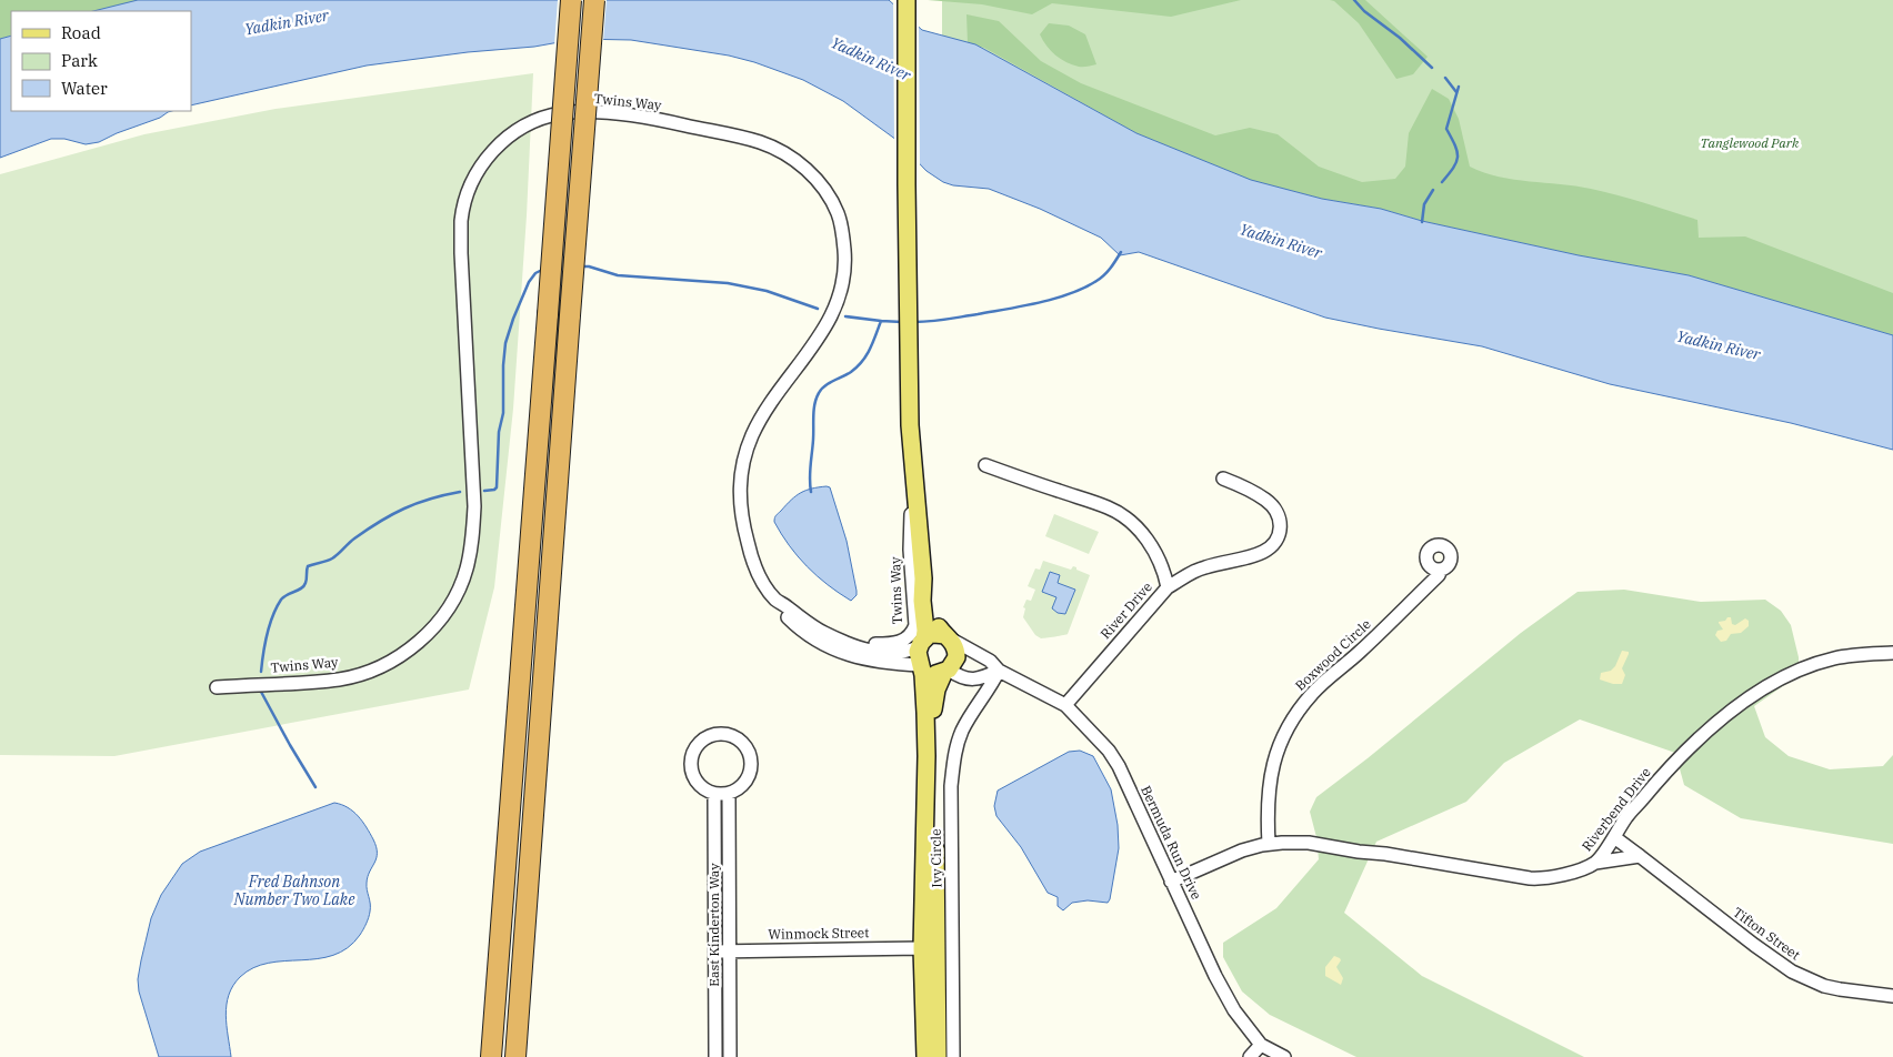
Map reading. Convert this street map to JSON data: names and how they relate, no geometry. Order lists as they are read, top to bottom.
{
  "streets": {
    "street": [
      "Twins Way",
      "River Drive",
      "Boxwood Circle",
      "Riverbend Drive",
      "Bermuda Run Drive",
      "Ivy Circle",
      "East Kinderton Way",
      "Winmock Street",
      "Tifton Street"
    ]
  },
  "crossings": [
    ["Twins Way", "Bermuda Run Drive"],
    ["River Drive", "Bermuda Run Drive"],
    ["Boxwood Circle", "Riverbend Drive"],
    ["Riverbend Drive", "Bermuda Run Drive"],
    ["Riverbend Drive", "Tifton Street"],
    ["Bermuda Run Drive", "Ivy Circle"],
    ["East Kinderton Way", "Winmock Street"]
  ],
  "water": ["Yadkin River", "Fred Bahnson Number Two Lake"],
  "parks": ["Tanglewood Park"],
  "legend": ["Road", "Park", "Water"]
}
